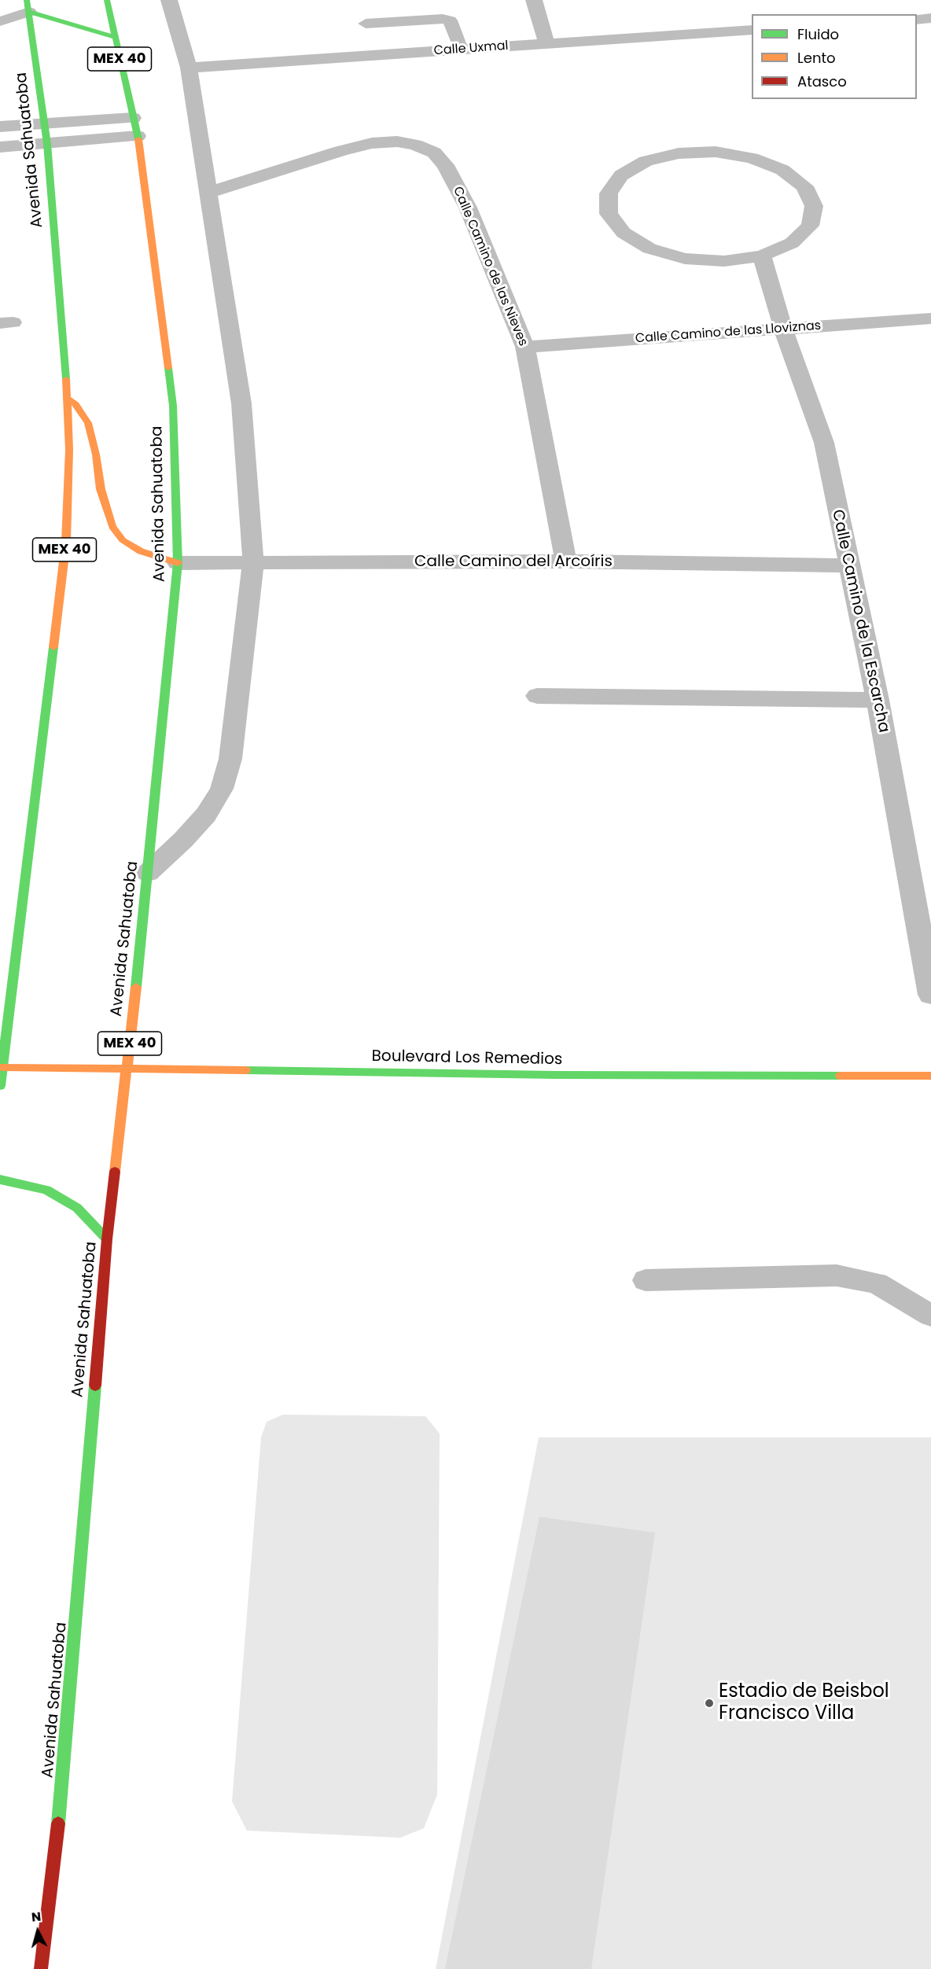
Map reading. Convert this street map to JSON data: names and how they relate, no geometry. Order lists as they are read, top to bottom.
{
  "streets": {
    "main road": ["MEX 40", "Avenida Sahuatoba", "Boulevard Los Remedios"],
    "street": [
      "Calle Uxmal",
      "Calle Camino de las Nieves",
      "Calle Camino de las Lloviznas",
      "Calle Camino del Arcoíris",
      "Calle Camino de la Escarcha"
    ]
  },
  "crossings": [
    ["Avenida Sahuatoba", "Calle Camino del Arcoíris"],
    ["Avenida Sahuatoba", "Boulevard Los Remedios"],
    ["Calle Camino de las Nieves", "Calle Camino de las Lloviznas"],
    ["Calle Camino de las Nieves", "Calle Camino del Arcoíris"],
    ["Calle Camino de las Lloviznas", "Calle Camino de la Escarcha"],
    ["Calle Camino del Arcoíris", "Calle Camino de la Escarcha"]
  ],
  "places": ["Estadio de Beisbol Francisco Villa"],
  "legend": ["Fluido", "Lento", "Atasco"],
  "north": "top"
}
